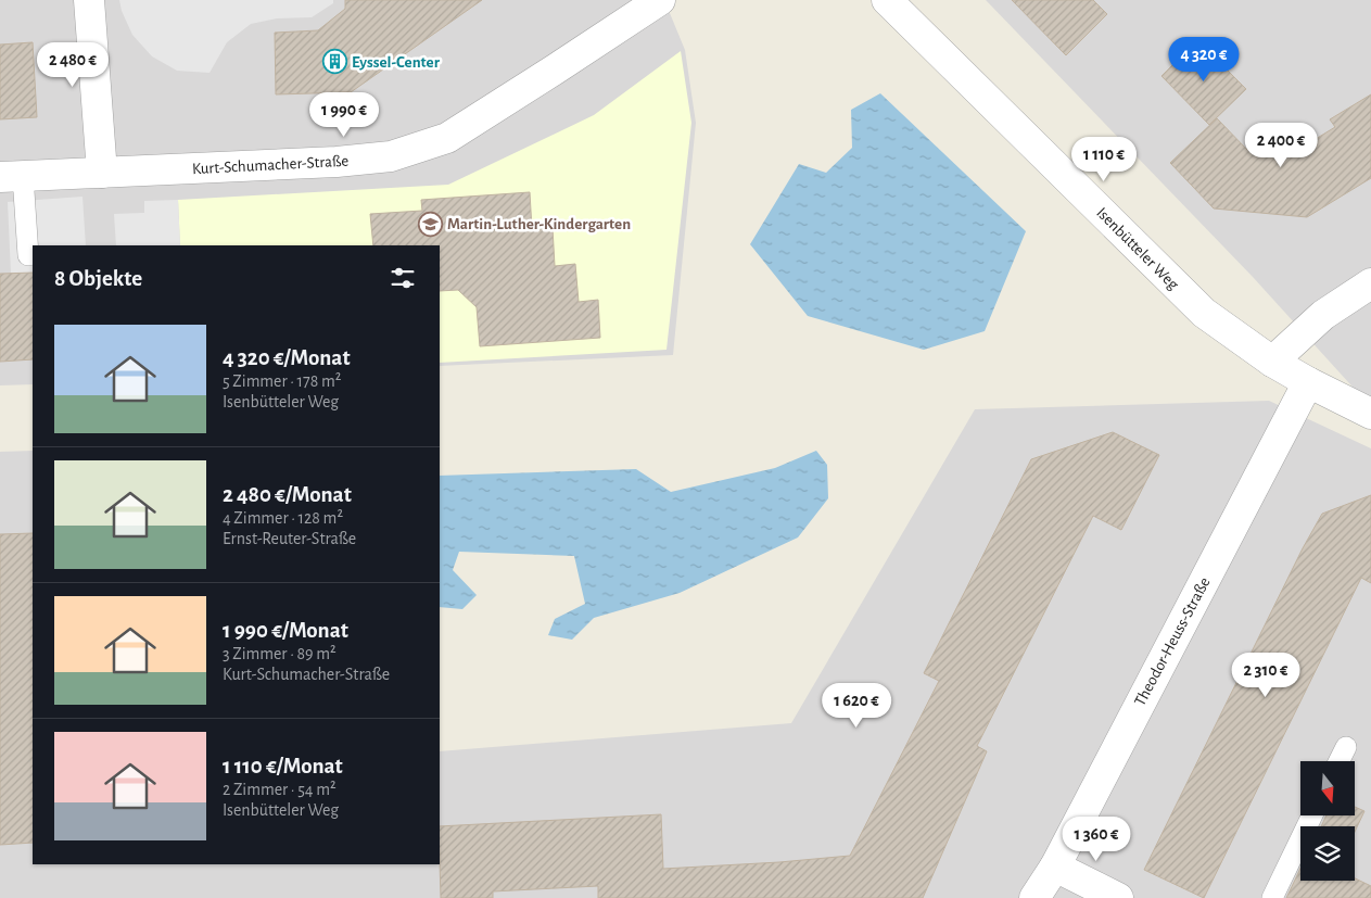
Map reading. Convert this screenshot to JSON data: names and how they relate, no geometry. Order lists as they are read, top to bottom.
{
  "streets": {
    "street": ["Kurt-Schumacher-Straße", "Isenbütteler Weg", "Theodor-Heuss-Straße"]
  },
  "crossings": [
    ["Isenbütteler Weg", "Theodor-Heuss-Straße"]
  ],
  "places": {
    "building": ["Eyssel-Center"],
    "school or university": ["Martin-Luther-Kindergarten"]
  },
  "north": "bottom",
  "page": {
    "price": [
      "4 320 €",
      "2 480 €",
      "1 990 €",
      "2 400 €",
      "1 110 €",
      "2 310 €",
      "1 620 €",
      "1 360 €"
    ],
    "heading": "8 Objekte",
    "list": [
      {
        "name": "4 320 €/Monat",
        "note": "5 Zimmer · 178 m² · Isenbütteler Weg"
      },
      {
        "name": "2 480 €/Monat",
        "note": "4 Zimmer · 128 m² · Ernst-Reuter-Straße"
      },
      {
        "name": "1 990 €/Monat",
        "note": "3 Zimmer · 89 m² · Kurt-Schumacher-Straße"
      },
      {
        "name": "1 110 €/Monat",
        "note": "2 Zimmer · 54 m² · Isenbütteler Weg"
      }
    ]
  }
}
